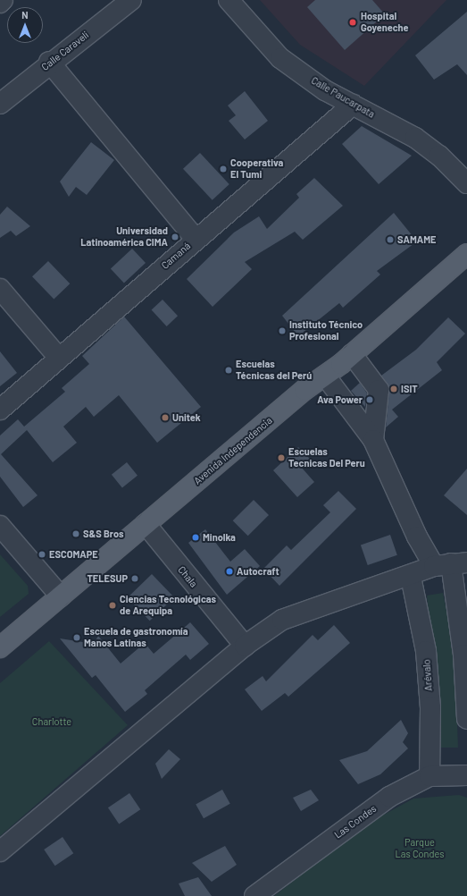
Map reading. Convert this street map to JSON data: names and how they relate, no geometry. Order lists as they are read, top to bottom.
{
  "streets": {
    "main road": ["Avenida Independencia"],
    "street": [
      "Calle Caraveli",
      "Calle Paucarpata",
      "Camaná",
      "Chala",
      "Arévalo",
      "Las Condes"
    ]
  },
  "crossings": [
    ["Calle Paucarpata", "Camaná"],
    ["Avenida Independencia", "Chala"],
    ["Arévalo", "Las Condes"]
  ],
  "parks": ["Charlotte", "Parque Las Condes"],
  "places": [
    "Hospital Goyeneche",
    "Cooperativa El Tumi",
    "Universidad Latinoamérica CIMA",
    "SAMAME",
    "Instituto Técnico Profesional",
    "Escuelas Técnicas del Perú",
    "ISIT",
    "Ava Power",
    "Unitek",
    "Escuelas Tecnicas Del Peru",
    "S&S Bros",
    "Minolka",
    "ESCOMAPE",
    "Autocraft",
    "TELESUP",
    "Ciencias Tecnológicas de Arequipa",
    "Escuela de gastronomía Manos Latinas"
  ],
  "north": "top"
}
